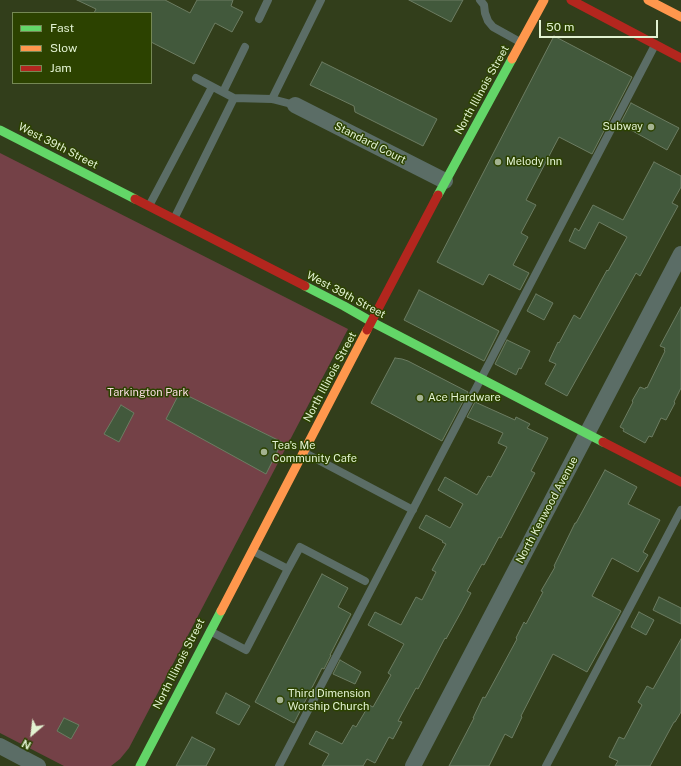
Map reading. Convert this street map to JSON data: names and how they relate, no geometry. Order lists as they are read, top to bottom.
{
  "streets": {
    "street": [
      "North Illinois Street",
      "Standard Court",
      "West 39th Street",
      "North Kenwood Avenue"
    ]
  },
  "crossings": [
    ["North Illinois Street", "Standard Court"],
    ["North Illinois Street", "West 39th Street"],
    ["West 39th Street", "North Kenwood Avenue"]
  ],
  "parks": ["Tarkington Park"],
  "places": [
    "Subway",
    "Melody Inn",
    "Ace Hardware",
    "Tea's Me Community Cafe",
    "Third Dimension Worship Church"
  ],
  "legend": ["Fast", "Slow", "Jam"],
  "scale_bar": "50 m",
  "north": "bottom left"
}
